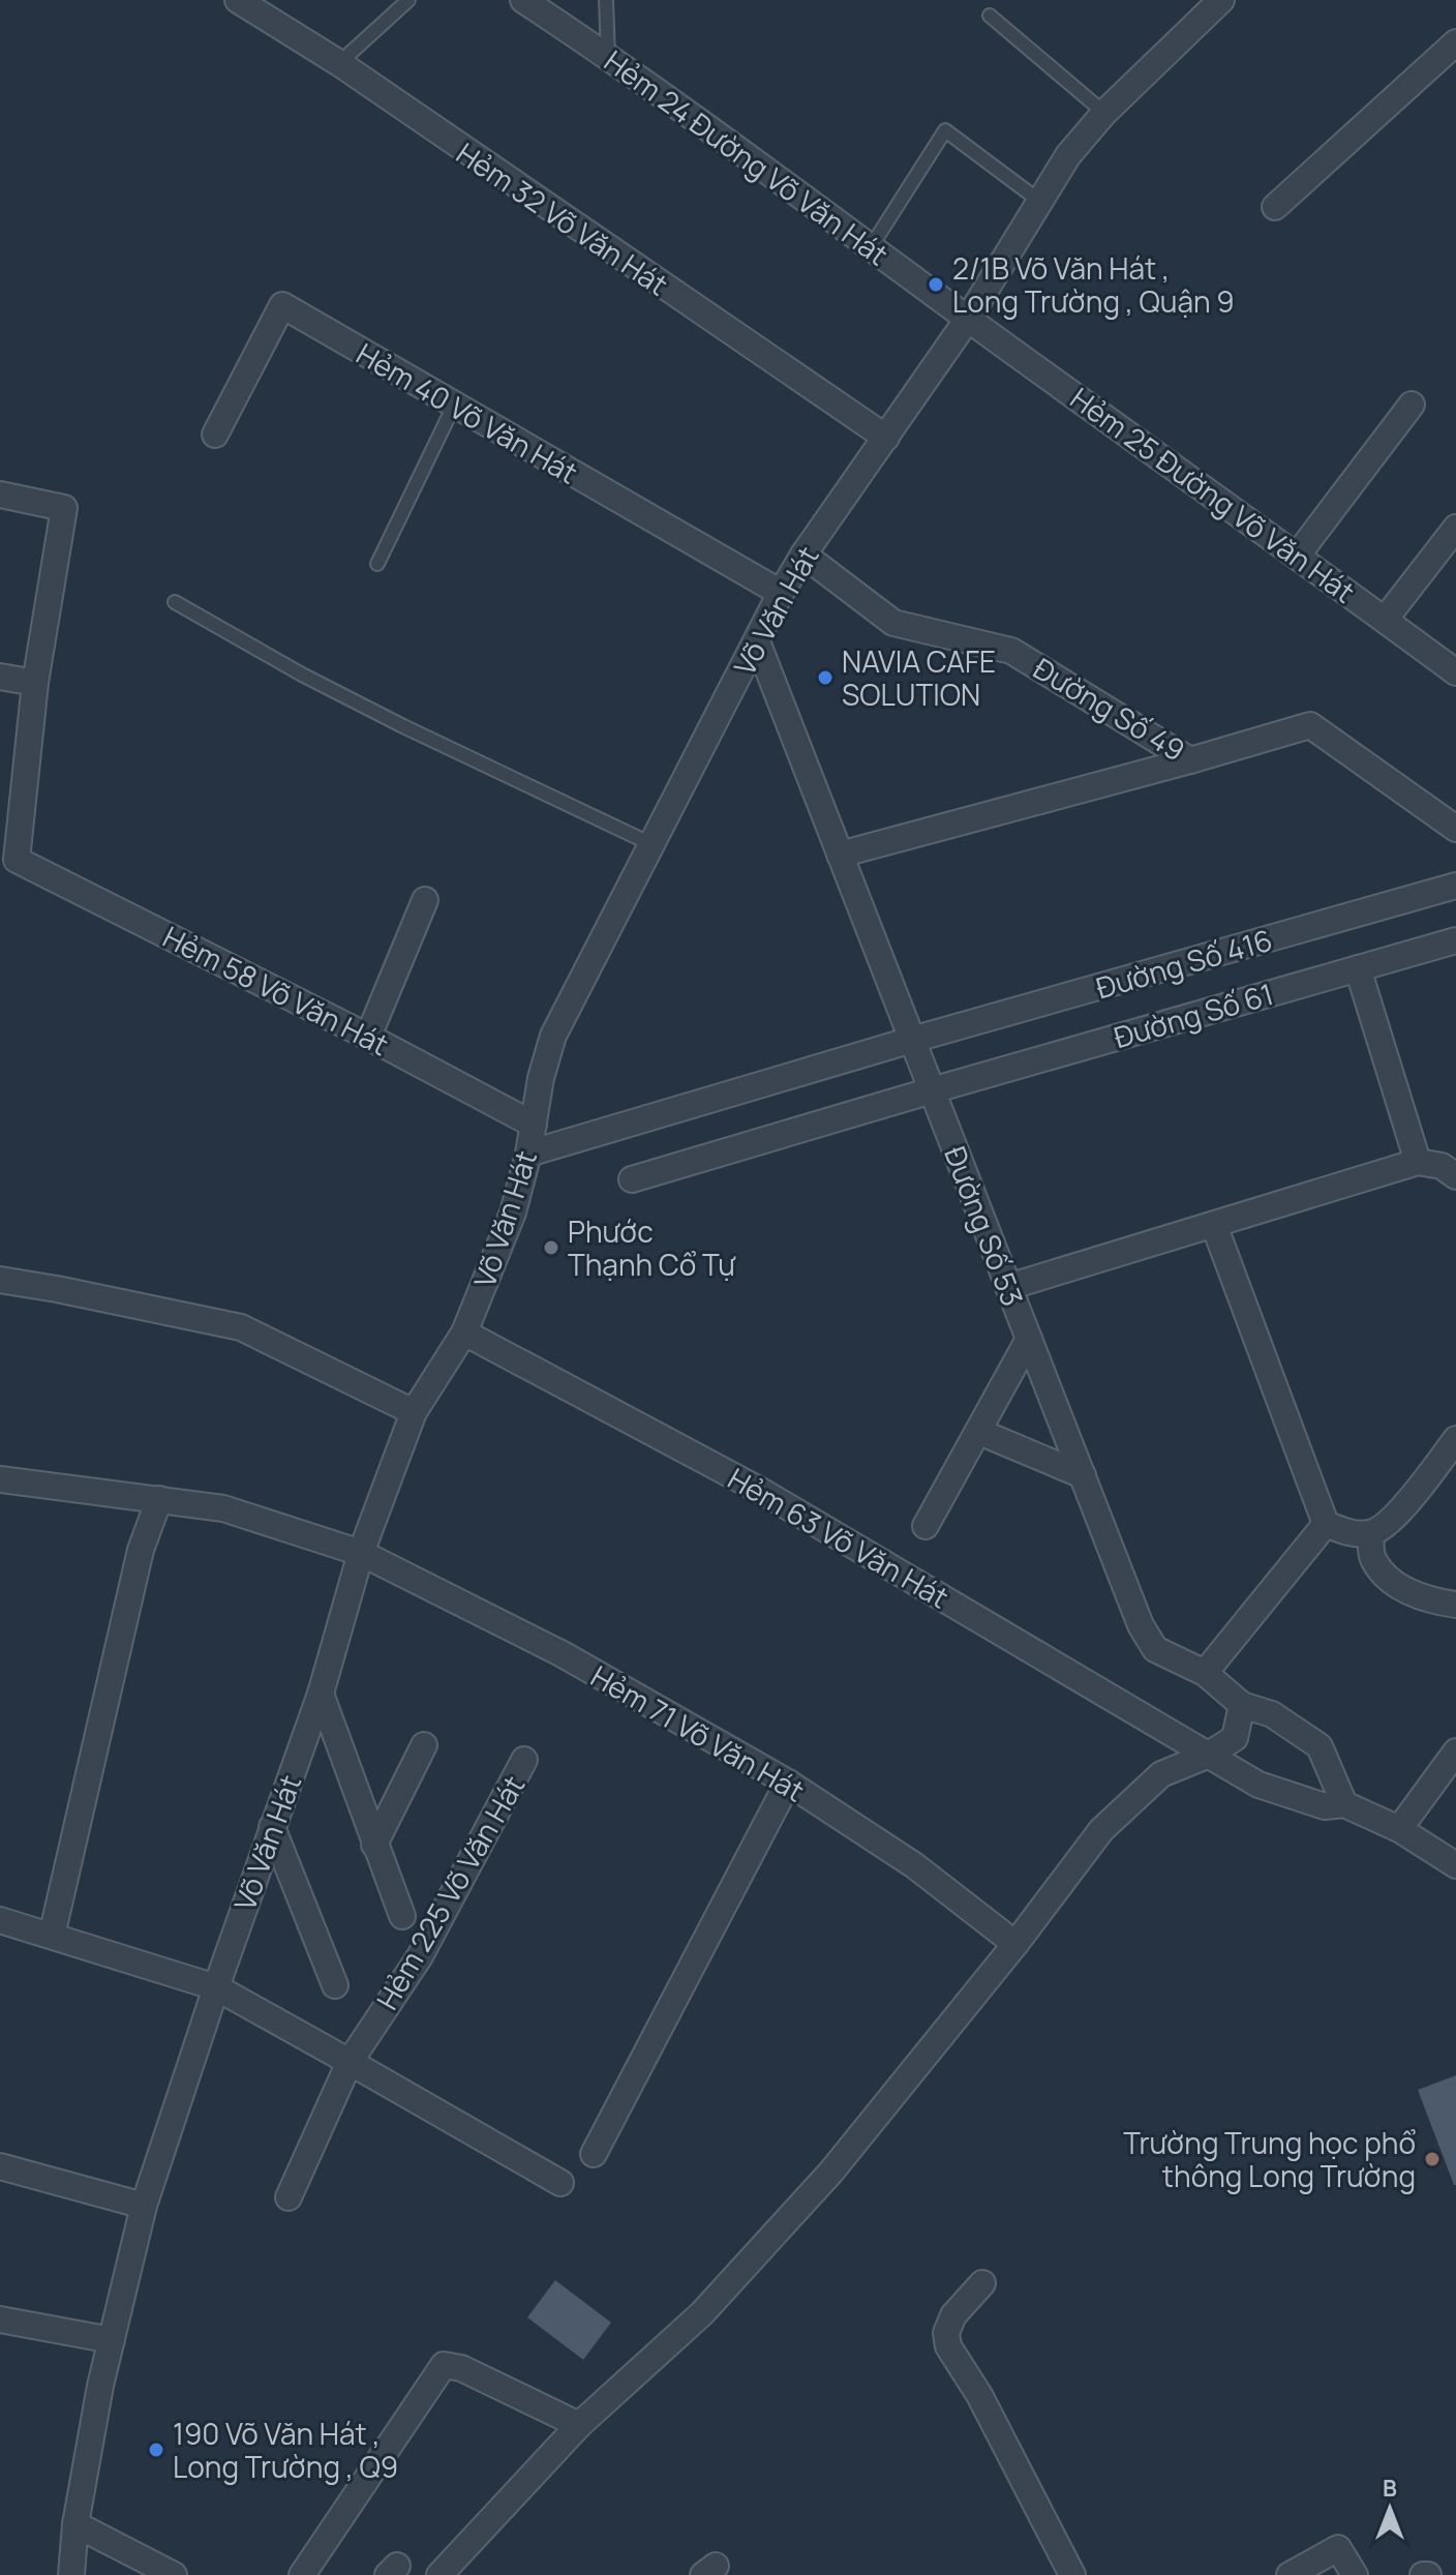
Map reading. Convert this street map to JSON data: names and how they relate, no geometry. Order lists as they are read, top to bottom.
{
  "streets": {
    "street": [
      "Hẻm 24 Đường Võ Văn Hát",
      "Hẻm 32 Võ Văn Hát",
      "Hẻm 40 Võ Văn Hát",
      "Hẻm 25 Đường Võ Văn Hát",
      "Võ Văn Hát",
      "Đường Số 49",
      "Đường Số 416",
      "Hẻm 58 Võ Văn Hát",
      "Đường Số 61",
      "Đường Số 53",
      "Hẻm 63 Võ Văn Hát",
      "Hẻm 71 Võ Văn Hát",
      "Hẻm 225 Võ Văn Hát"
    ]
  },
  "crossings": [
    ["Hẻm 24 Đường Võ Văn Hát", "Hẻm 25 Đường Võ Văn Hát"],
    ["Hẻm 24 Đường Võ Văn Hát", "Võ Văn Hát"],
    ["Hẻm 32 Võ Văn Hát", "Võ Văn Hát"],
    ["Hẻm 40 Võ Văn Hát", "Võ Văn Hát"],
    ["Hẻm 25 Đường Võ Văn Hát", "Võ Văn Hát"],
    ["Võ Văn Hát", "Đường Số 49"],
    ["Võ Văn Hát", "Đường Số 416"],
    ["Võ Văn Hát", "Hẻm 58 Võ Văn Hát"],
    ["Võ Văn Hát", "Đường Số 53"],
    ["Võ Văn Hát", "Hẻm 63 Võ Văn Hát"],
    ["Võ Văn Hát", "Hẻm 71 Võ Văn Hát"],
    ["Đường Số 416", "Đường Số 53"],
    ["Đường Số 61", "Đường Số 53"],
    ["Đường Số 53", "Hẻm 63 Võ Văn Hát"]
  ],
  "places": [
    "2/1B Võ Văn Hát , Long Trường , Quận 9",
    "NAVIA CAFE SOLUTION",
    "Phước Thạnh Cổ Tự",
    "Trường Trung học phổ thông Long Trường",
    "190 Võ Văn Hát , Long Trường , Q9"
  ],
  "north": "top"
}
